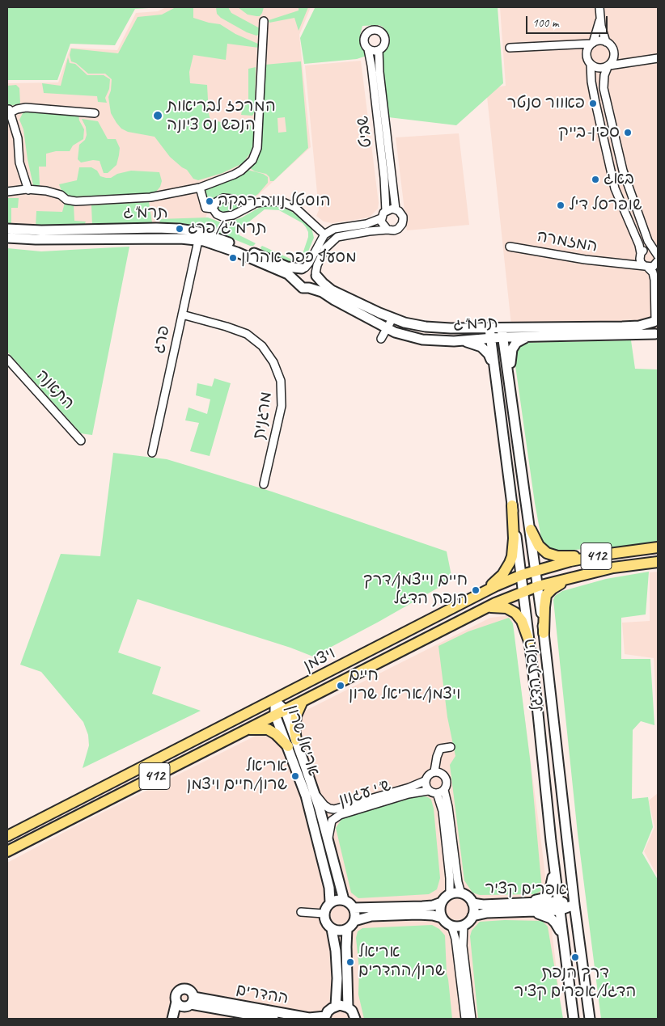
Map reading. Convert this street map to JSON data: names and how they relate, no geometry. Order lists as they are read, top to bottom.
{
  "streets": {
    "main road": ["412", "ויצמן"],
    "street": [
      "שביט",
      "תרמ\"ג",
      "המזמרה",
      "פרג",
      "התאנה",
      "מרגנית",
      "הנפת הדגל",
      "אריאל שרון",
      "ש\"י עגנון",
      "אפרים קציר",
      "ההדרים"
    ]
  },
  "crossings": [
    ["תרמ\"ג", "פרג"],
    ["תרמ\"ג", "הנפת הדגל"],
    ["פרג", "מרגנית"],
    ["ויצמן", "הנפת הדגל"],
    ["ויצמן", "אריאל שרון"],
    ["הנפת הדגל", "אפרים קציר"],
    ["אריאל שרון", "ש\"י עגנון"]
  ],
  "places": [
    "פאוור סנטר",
    "המרכז לבריאות הנפש נס ציונה",
    "ספין-בייק",
    "באג",
    "הוסטל נווה רבקה",
    "שופרסל דיל",
    "תרמ״ג/פרג",
    "מסעף כפר אהרון",
    "חיים וייצמן/דרך הנפת הדגל",
    "חיים ויצמן/אריאל שרון",
    "אריאל שרון/חיים ויצמן",
    "דרך הנפת הדגל/אפרים קציר",
    "אריאל שרון/ההדרים"
  ],
  "scale_bar": "100 m"
}
